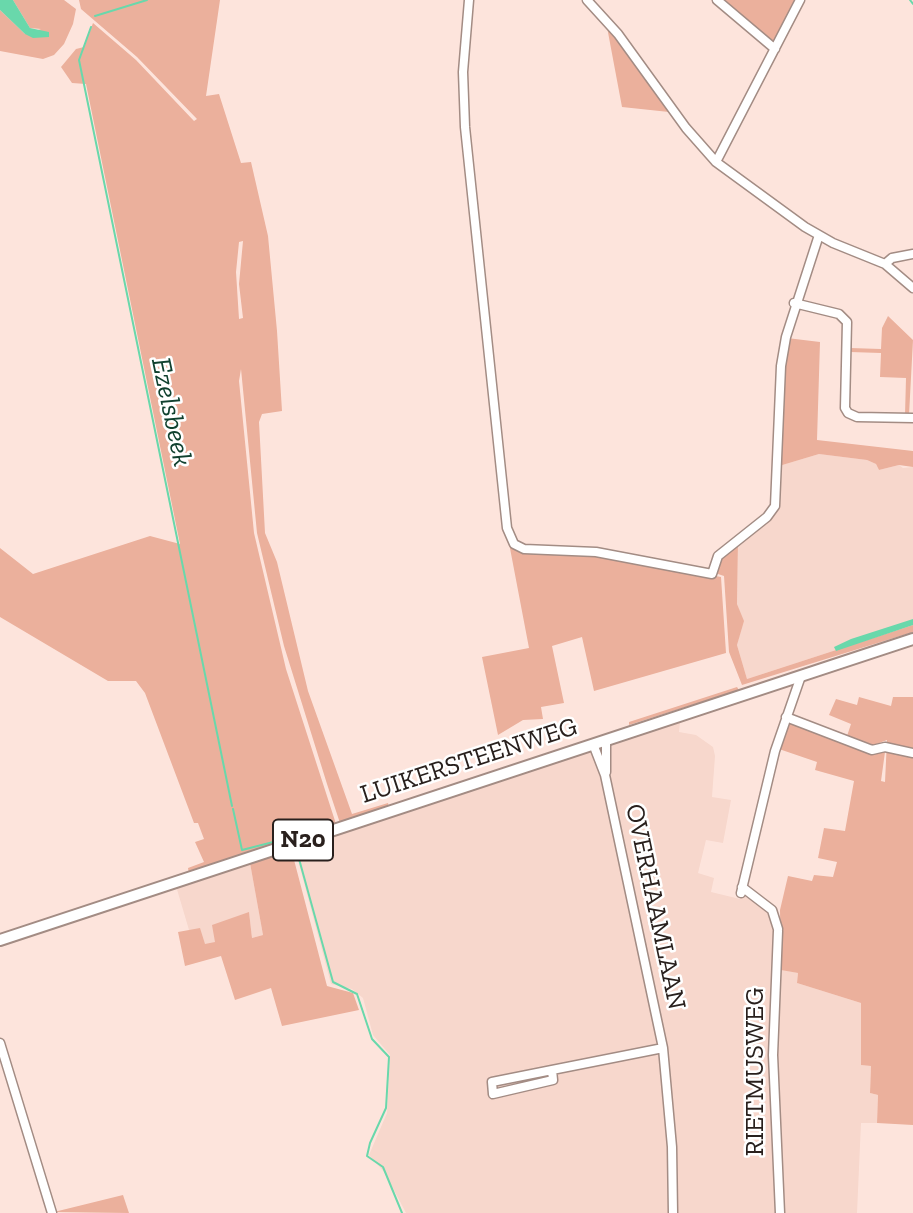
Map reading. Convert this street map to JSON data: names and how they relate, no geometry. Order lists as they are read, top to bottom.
{
  "streets": {
    "main road": ["LUIKERSTEENWEG", "N20"],
    "street": ["OVERHAAMLAAN", "RIETMUSWEG"]
  },
  "crossings": [
    ["LUIKERSTEENWEG", "OVERHAAMLAAN"],
    ["LUIKERSTEENWEG", "RIETMUSWEG"]
  ],
  "water": ["Ezelsbeek"]
}
